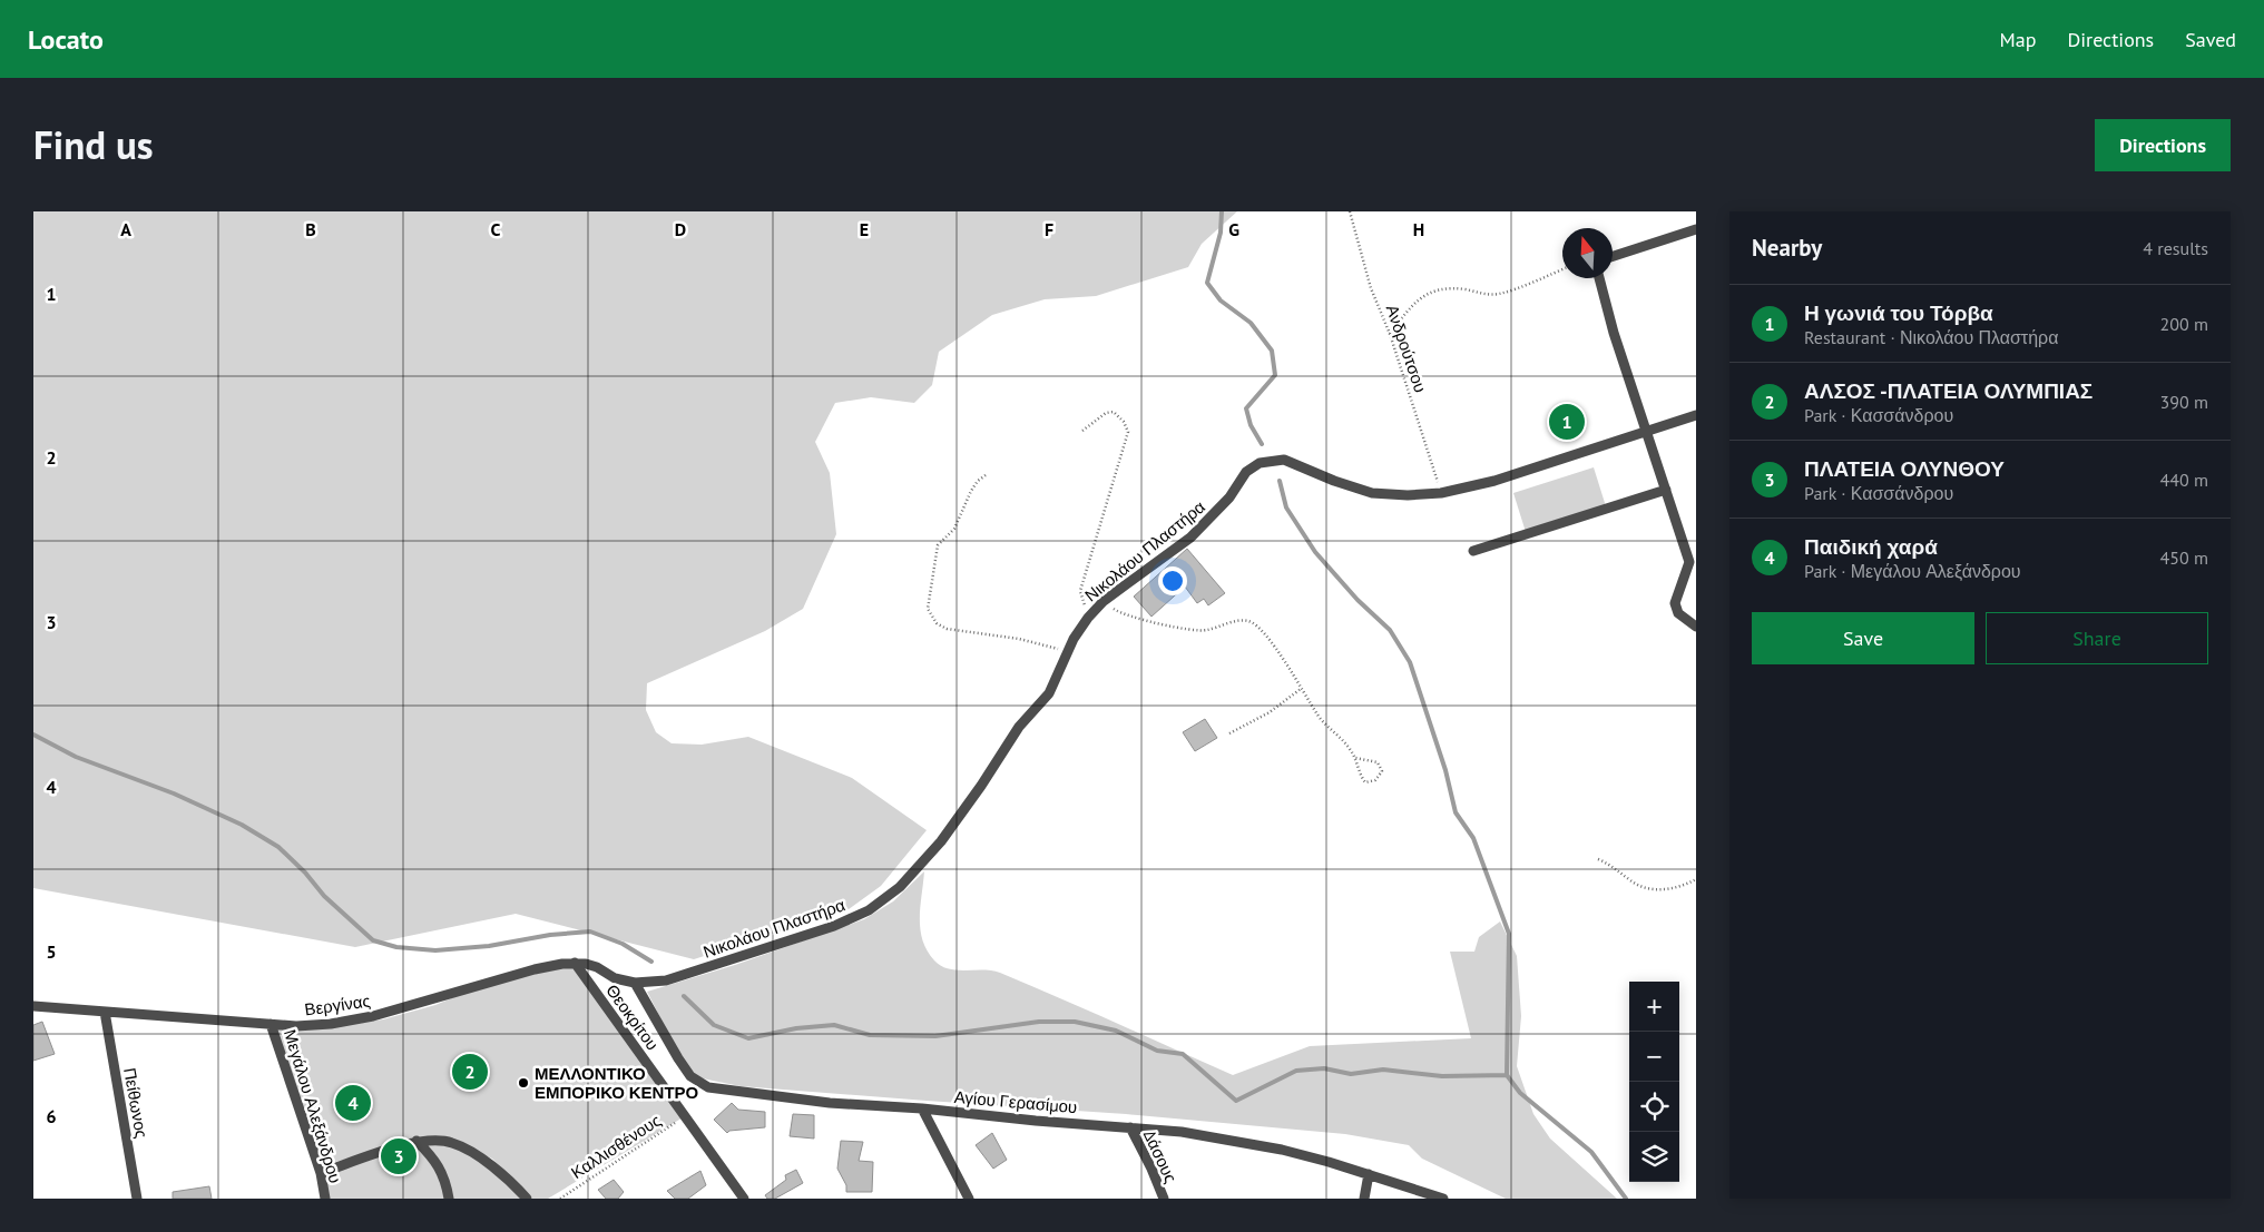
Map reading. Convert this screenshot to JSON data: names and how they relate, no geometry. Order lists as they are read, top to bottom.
{
  "streets": {
    "street": [
      "Νικολάου Πλαστήρα",
      "Βεργίνας",
      "Θεοκρίτου",
      "Αγίου Γερασίμου",
      "Πείθωνος",
      "Μεγάλου Αλεξάνδρου",
      "Δάσους"
    ],
    "path": ["Ανδρούτσου", "Καλλισθένους"]
  },
  "crossings": [
    ["Ανδρούτσου", "Νικολάου Πλαστήρα"],
    ["Νικολάου Πλαστήρα", "Βεργίνας"],
    ["Νικολάου Πλαστήρα", "Αγίου Γερασίμου"],
    ["Βεργίνας", "Θεοκρίτου"],
    ["Βεργίνας", "Αγίου Γερασίμου"],
    ["Βεργίνας", "Πείθωνος"],
    ["Βεργίνας", "Μεγάλου Αλεξάνδρου"],
    ["Θεοκρίτου", "Καλλισθένους"],
    ["Αγίου Γερασίμου", "Δάσους"]
  ],
  "places": ["ΜΕΛΛΟΝΤΙΚΟ ΕΜΠΟΡΙΚΟ ΚΕΝΤΡΟ"],
  "north": "top",
  "page": {
    "header": "Locato",
    "nav": ["Map", "Directions", "Saved"],
    "title": "Find us",
    "buttons": [
      "Directions",
      ["Save", "Share"]
    ],
    "heading": ["Nearby", "4 results"],
    "list": [
      {
        "mark": "1",
        "name": "Η γωνιά του Τόρβα",
        "note": "Restaurant · Νικολάου Πλαστήρα",
        "value": "200 m"
      },
      {
        "mark": "2",
        "name": "ΑΛΣΟΣ -ΠΛΑΤΕΙΑ ΟΛΥΜΠΙΑΣ",
        "note": "Park · Κασσάνδρου",
        "value": "390 m"
      },
      {
        "mark": "3",
        "name": "ΠΛΑΤΕΙΑ ΟΛΥΝΘΟΥ",
        "note": "Park · Κασσάνδρου",
        "value": "440 m"
      },
      {
        "mark": "4",
        "name": "Παιδική χαρά",
        "note": "Park · Μεγάλου Αλεξάνδρου",
        "value": "450 m"
      }
    ],
    "pins": [
      "1",
      "2",
      "4",
      "3"
    ],
    "map_buttons": ["+", "−"]
  },
  "grid": {
    "columns": [
      "A",
      "B",
      "C",
      "D",
      "E",
      "F",
      "G",
      "H"
    ],
    "rows": [
      "1",
      "2",
      "3",
      "4",
      "5",
      "6"
    ]
  }
}
